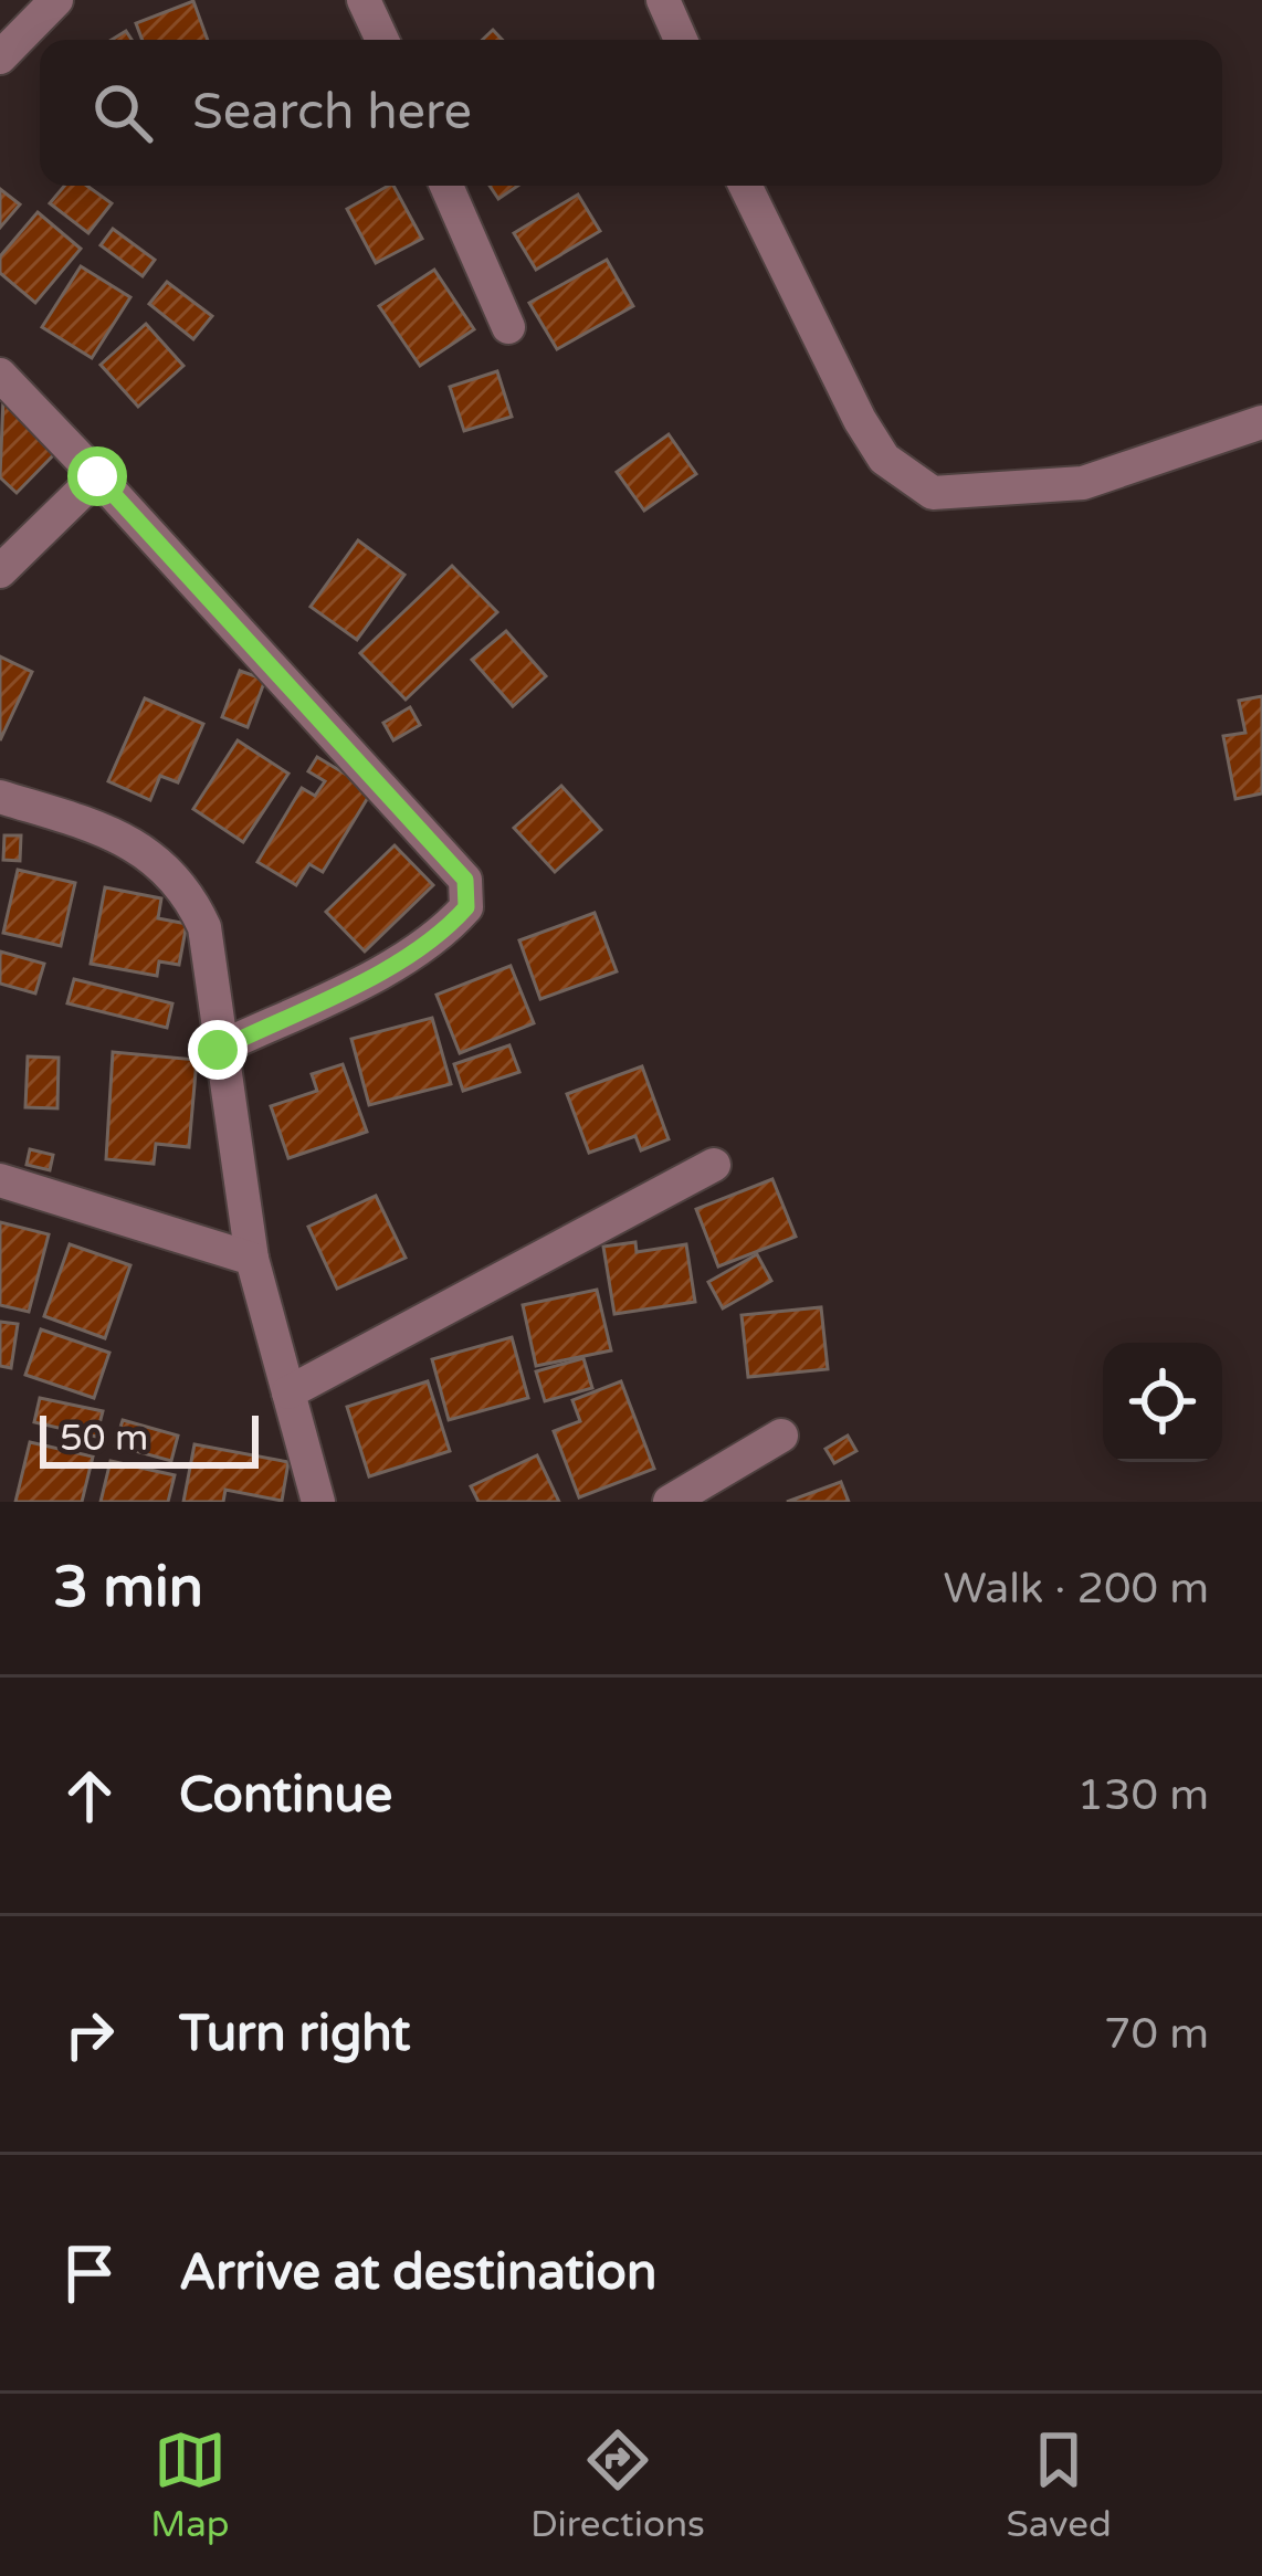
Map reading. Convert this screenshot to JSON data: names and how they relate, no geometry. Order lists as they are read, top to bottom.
{
  "scale_bar": "50 m",
  "page": {
    "search": "Search here",
    "scale": "50 m",
    "heading": ["3 min", "Walk · 200 m"],
    "list": [
      ["Continue", "130 m"],
      ["Turn right", "70 m"],
      "Arrive at destination"
    ],
    "nav": ["Map", "Directions", "Saved"]
  }
}
